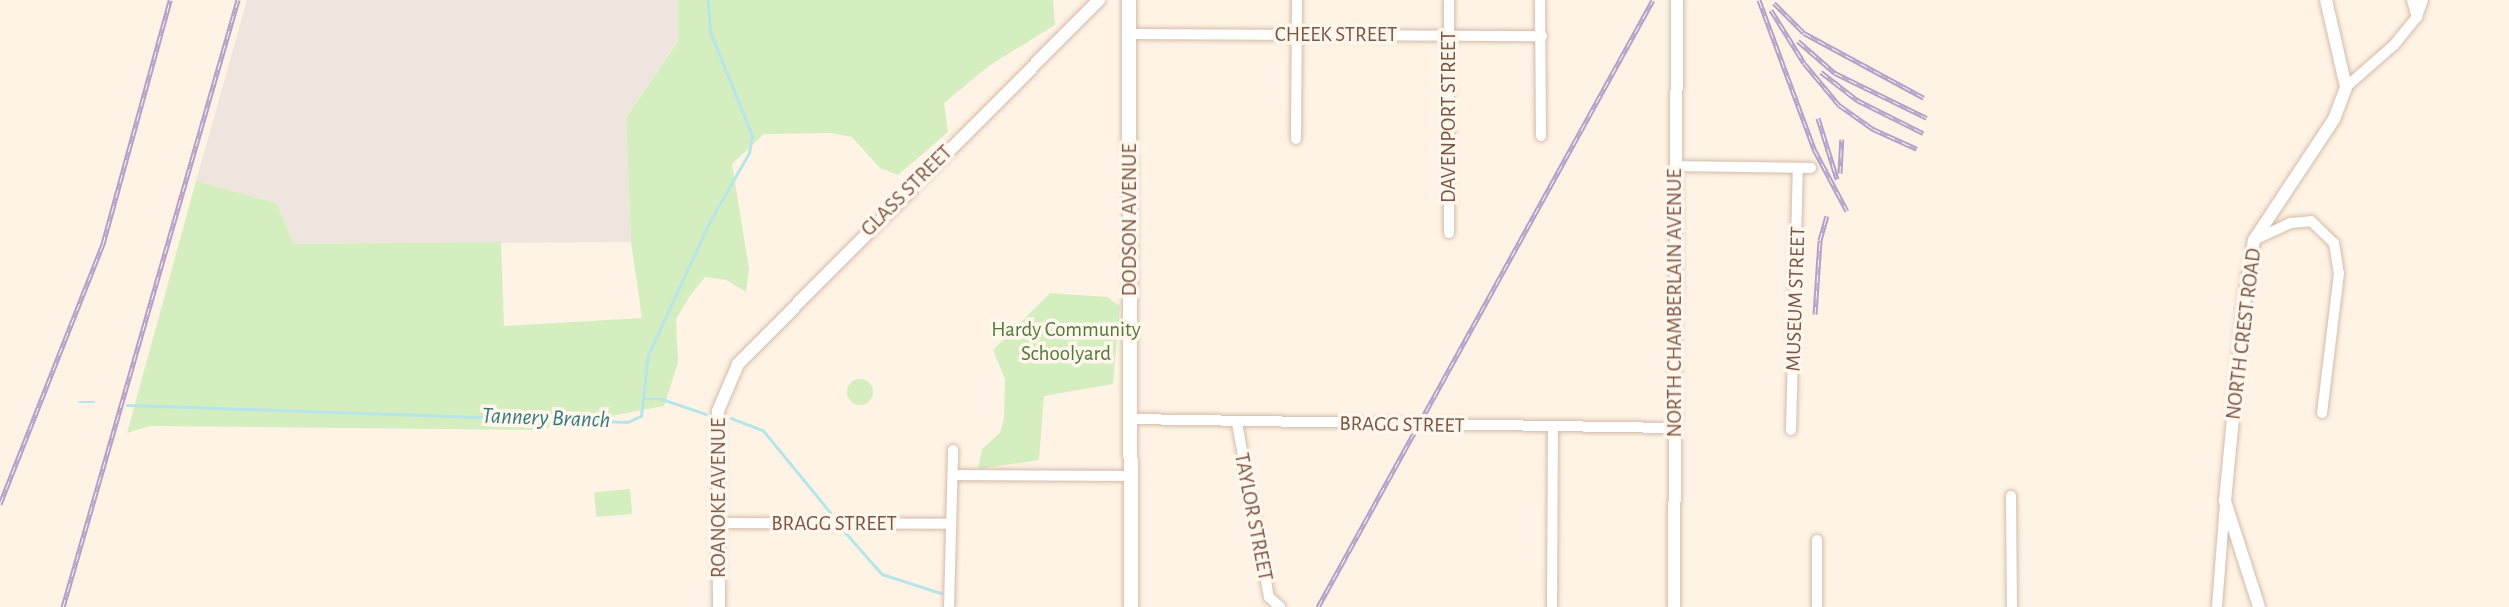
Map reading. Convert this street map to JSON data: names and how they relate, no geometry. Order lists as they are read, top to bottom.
{
  "streets": {
    "main road": ["DODSON AVENUE"],
    "street": [
      "CHEEK STREET",
      "DAVENPORT STREET",
      "GLASS STREET",
      "MUSEUM STREET",
      "NORTH CHAMBERLAIN AVENUE",
      "NORTH CREST ROAD",
      "BRAGG STREET",
      "ROANOKE AVENUE",
      "TAYLOR STREET"
    ]
  },
  "crossings": [
    ["CHEEK STREET", "DAVENPORT STREET"],
    ["CHEEK STREET", "DODSON AVENUE"],
    ["GLASS STREET", "ROANOKE AVENUE"],
    ["DODSON AVENUE", "BRAGG STREET"],
    ["NORTH CHAMBERLAIN AVENUE", "BRAGG STREET"],
    ["BRAGG STREET", "ROANOKE AVENUE"],
    ["BRAGG STREET", "TAYLOR STREET"]
  ],
  "water": ["Tannery Branch"],
  "parks": ["Hardy Community Schoolyard"]
}
